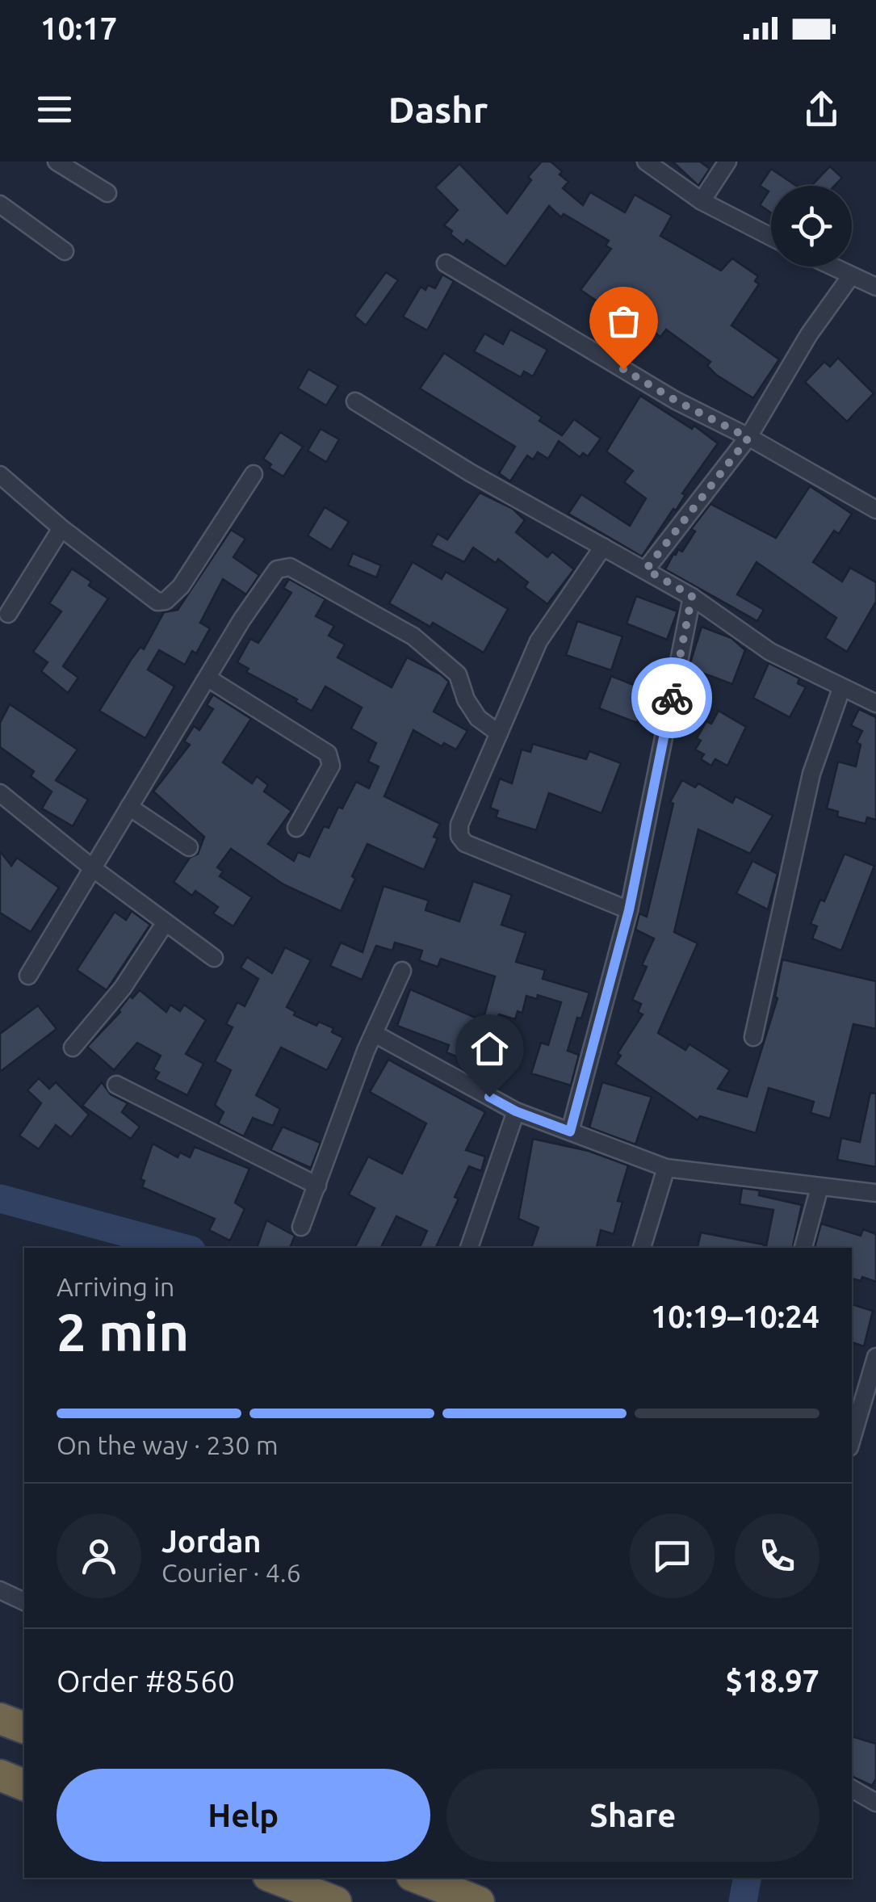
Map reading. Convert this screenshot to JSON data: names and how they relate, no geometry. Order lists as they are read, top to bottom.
{
  "page": {
    "status": "10:17",
    "header": "Dashr",
    "heading": ["2 min", "Arriving in", "10:19–10:24"],
    "panel": [
      "Jordan",
      "Courier · 4.6",
      "Order #8560",
      "$18.97"
    ],
    "bar": "On the way · 230 m",
    "buttons": ["Help", "Share"]
  }
}
